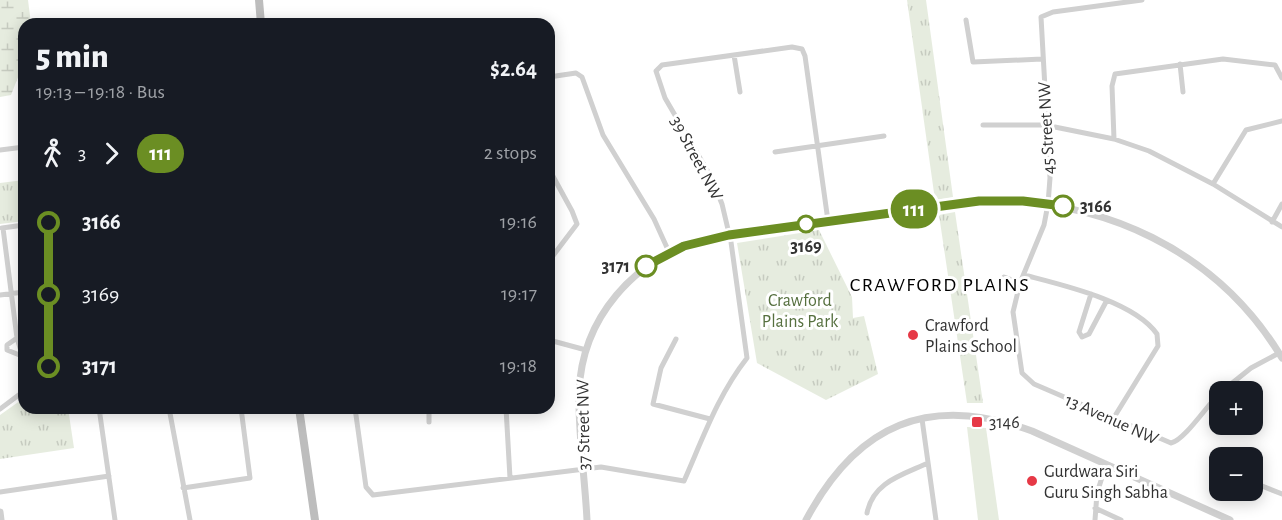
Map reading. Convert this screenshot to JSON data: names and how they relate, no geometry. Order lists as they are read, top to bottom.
{
  "streets": {
    "street": [
      "45 Street NW",
      "39 Street NW",
      "13 Avenue NW",
      "37 Street NW"
    ]
  },
  "crossings": [
    ["45 Street NW", "13 Avenue NW"],
    ["45 Street NW", "37 Street NW"],
    ["39 Street NW", "37 Street NW"],
    ["13 Avenue NW", "37 Street NW"]
  ],
  "districts": ["CRAWFORD PLAINS"],
  "parks": ["Crawford Plains Park"],
  "places": {
    "other": [
      "3166",
      "3169",
      "3171",
      "Crawford Plains School",
      "Gurdwara Siri Guru Singh Sabha"
    ],
    "transit": ["3146"]
  },
  "lines": ["bus line 111"],
  "page": {
    "on_map": "111",
    "heading": ["5 min", "19:13 – 19:18 · Bus", "$2.64"],
    "legs": ["3", "111", "2 stops"],
    "list": [
      {
        "name": "3166",
        "value": "19:16"
      },
      {
        "name": "3169",
        "value": "19:17"
      },
      {
        "name": "3171",
        "value": "19:18"
      }
    ],
    "map_buttons": ["+", "−"]
  }
}
